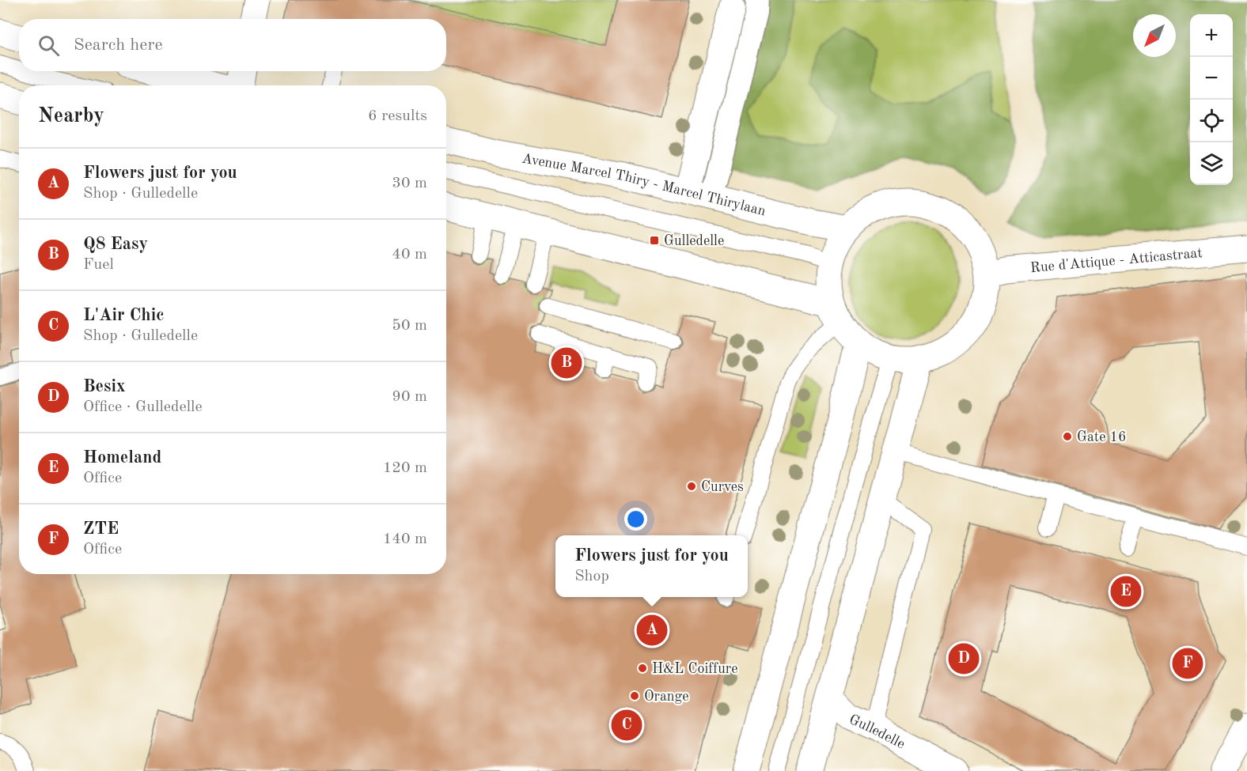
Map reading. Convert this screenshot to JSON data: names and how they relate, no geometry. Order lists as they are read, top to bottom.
{
  "streets": {
    "main road": ["Avenue Marcel Thiry - Marcel Thirylaan", "Rue d'Attique - Atticastraat", "Gulledelle"]
  },
  "crossings": [
    ["Avenue Marcel Thiry - Marcel Thirylaan", "Rue d'Attique - Atticastraat"]
  ],
  "places": {
    "transit": ["Gulledelle"],
    "other": [
      "Gate 16",
      "Curves",
      "H&L Coiffure",
      "Orange"
    ]
  },
  "north": "bottom left",
  "page": {
    "map_buttons": ["+", "−"],
    "search": "Search here",
    "heading": ["Nearby", "6 results"],
    "list": [
      {
        "mark": "A",
        "name": "Flowers just for you",
        "note": "Shop · Gulledelle",
        "value": "30 m"
      },
      {
        "mark": "B",
        "name": "Q8 Easy",
        "note": "Fuel",
        "value": "40 m"
      },
      {
        "mark": "C",
        "name": "L'Air Chic",
        "note": "Shop · Gulledelle",
        "value": "50 m"
      },
      {
        "mark": "D",
        "name": "Besix",
        "note": "Office · Gulledelle",
        "value": "90 m"
      },
      {
        "mark": "E",
        "name": "Homeland",
        "note": "Office",
        "value": "120 m"
      },
      {
        "mark": "F",
        "name": "ZTE",
        "note": "Office",
        "value": "140 m"
      }
    ],
    "pins": [
      "B",
      "E",
      "A",
      "D",
      "F",
      "C"
    ],
    "popup": ["Flowers just for you", "Shop"]
  }
}
